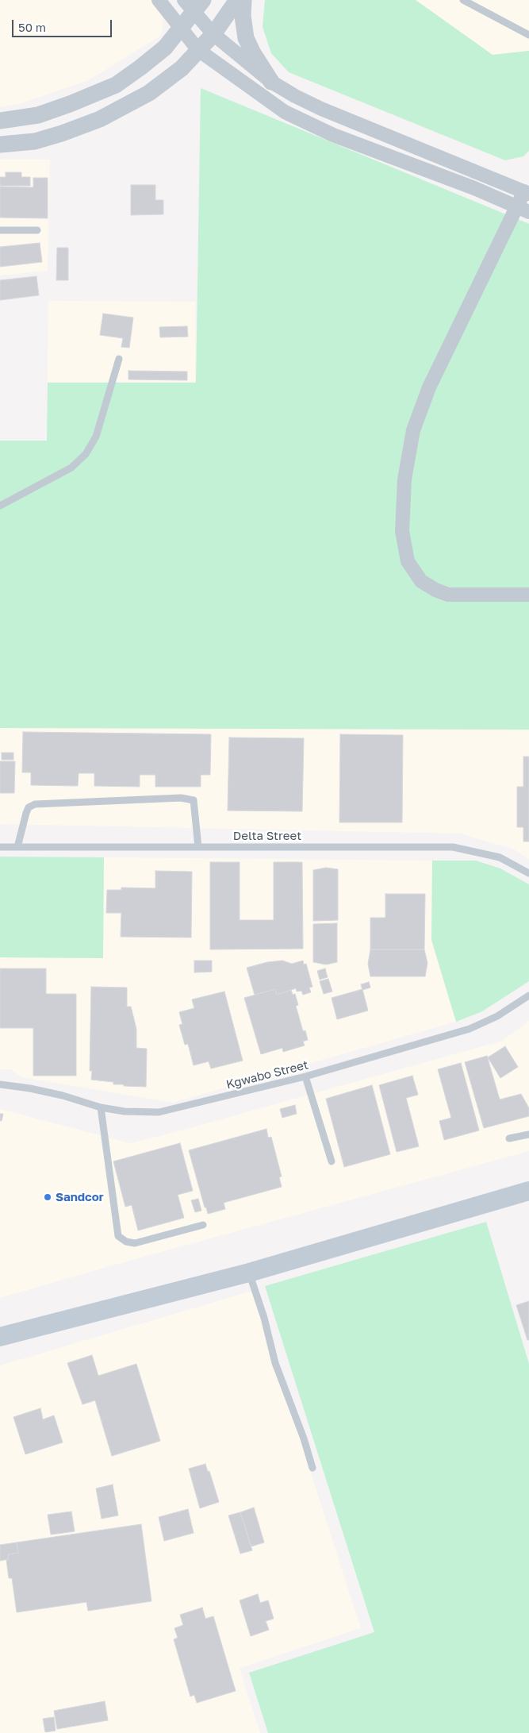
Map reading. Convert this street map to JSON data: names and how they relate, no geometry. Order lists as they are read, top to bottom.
{
  "streets": {
    "lane": ["Delta Street", "Kgwabo Street"]
  },
  "places": ["Sandcor"],
  "scale_bar": "50 m"
}
